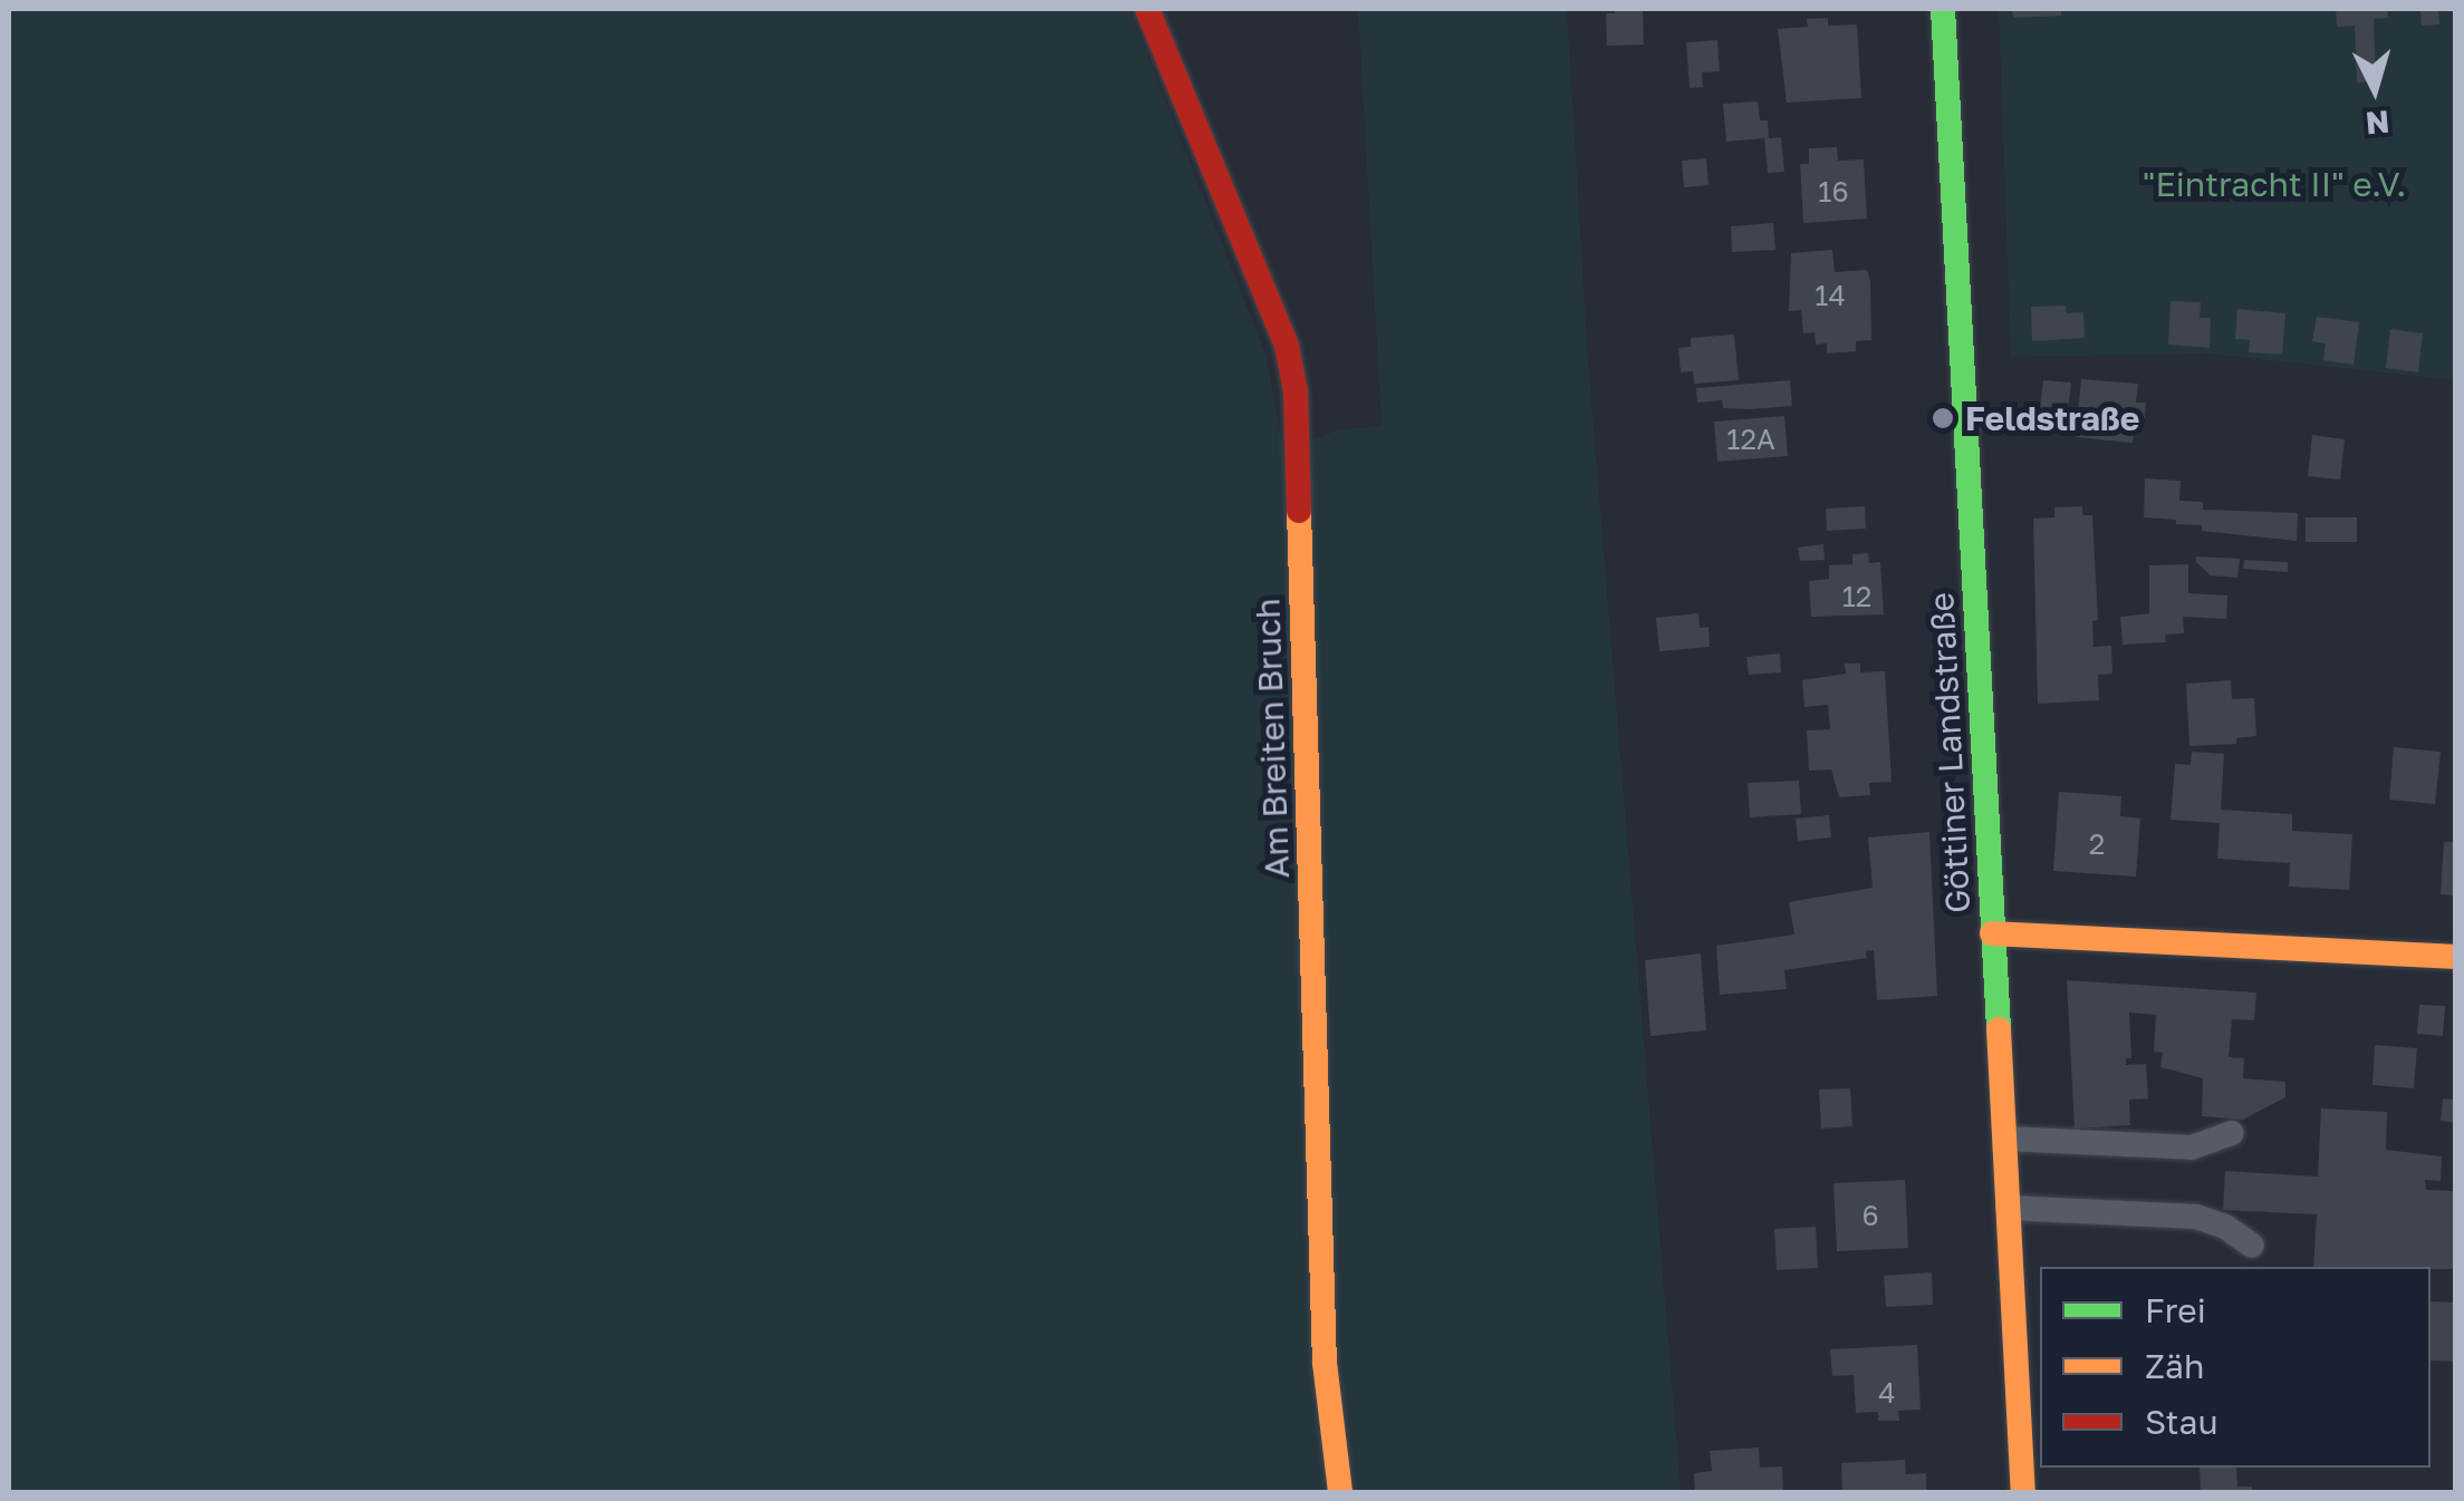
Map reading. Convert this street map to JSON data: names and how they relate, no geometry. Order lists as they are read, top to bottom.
{
  "streets": {
    "street": ["Am Breiten Bruch", "Göttiner Landstraße"]
  },
  "parks": ["\"Eintracht II\" e.V."],
  "places": ["Feldstraße"],
  "house_numbers": [
    "16",
    "14",
    "12A",
    "12",
    "2",
    "6",
    "4"
  ],
  "legend": ["Frei", "Zäh", "Stau"],
  "north": "bottom"
}
